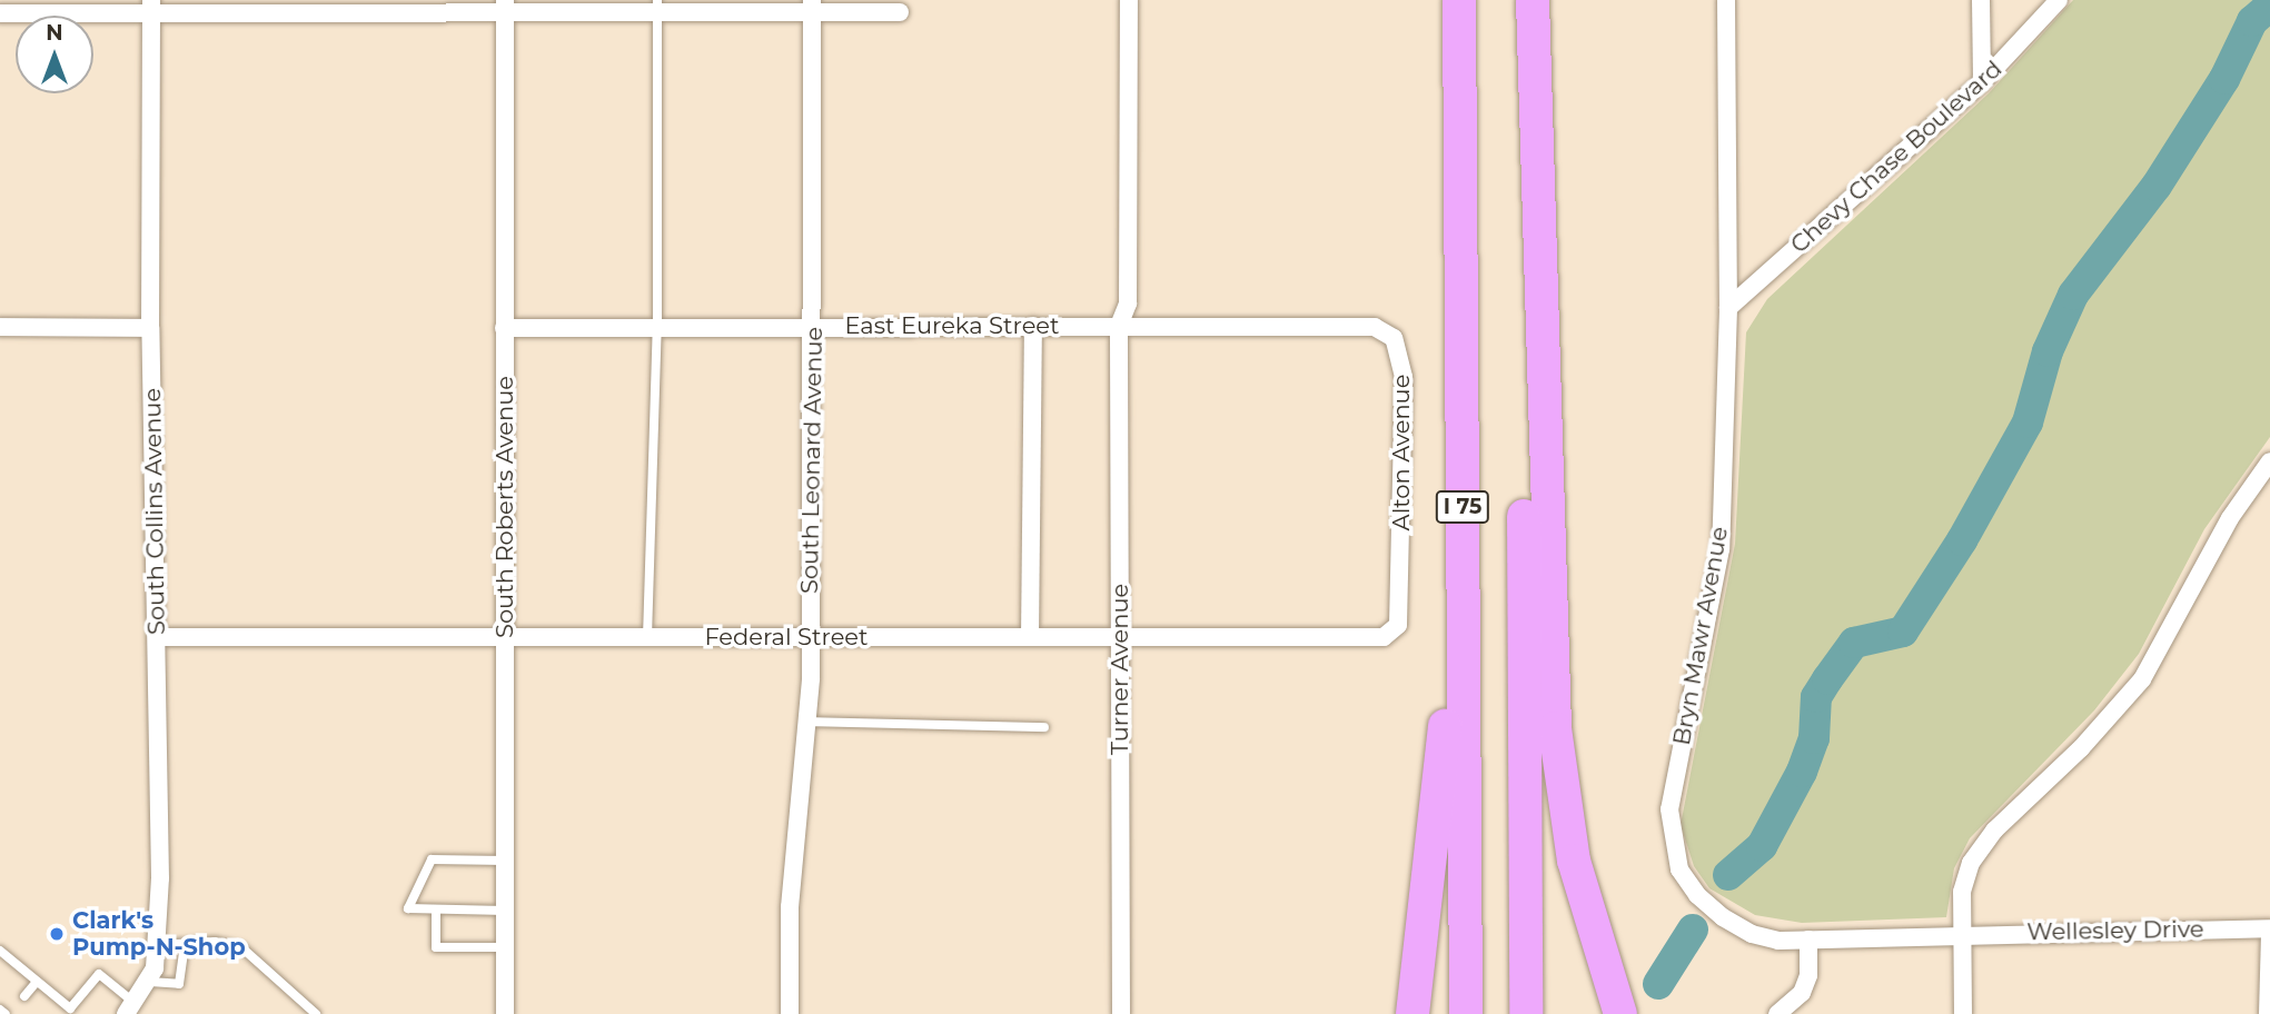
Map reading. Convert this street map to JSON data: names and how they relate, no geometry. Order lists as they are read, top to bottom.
{
  "streets": {
    "highway": ["I 75"],
    "street": [
      "Chevy Chase Boulevard",
      "East Eureka Street",
      "Alton Avenue",
      "South Leonard Avenue",
      "South Roberts Avenue",
      "South Collins Avenue",
      "Bryn Mawr Avenue",
      "Federal Street",
      "Turner Avenue",
      "Wellesley Drive"
    ]
  },
  "crossings": [
    ["Chevy Chase Boulevard", "Bryn Mawr Avenue"],
    ["East Eureka Street", "Alton Avenue"],
    ["East Eureka Street", "South Leonard Avenue"],
    ["East Eureka Street", "South Roberts Avenue"],
    ["East Eureka Street", "Turner Avenue"],
    ["Alton Avenue", "Federal Street"],
    ["South Leonard Avenue", "Federal Street"],
    ["South Roberts Avenue", "Federal Street"],
    ["South Collins Avenue", "Federal Street"],
    ["Bryn Mawr Avenue", "Wellesley Drive"],
    ["Federal Street", "Turner Avenue"]
  ],
  "places": ["Clark's Pump-N-Shop"],
  "north": "top"
}
